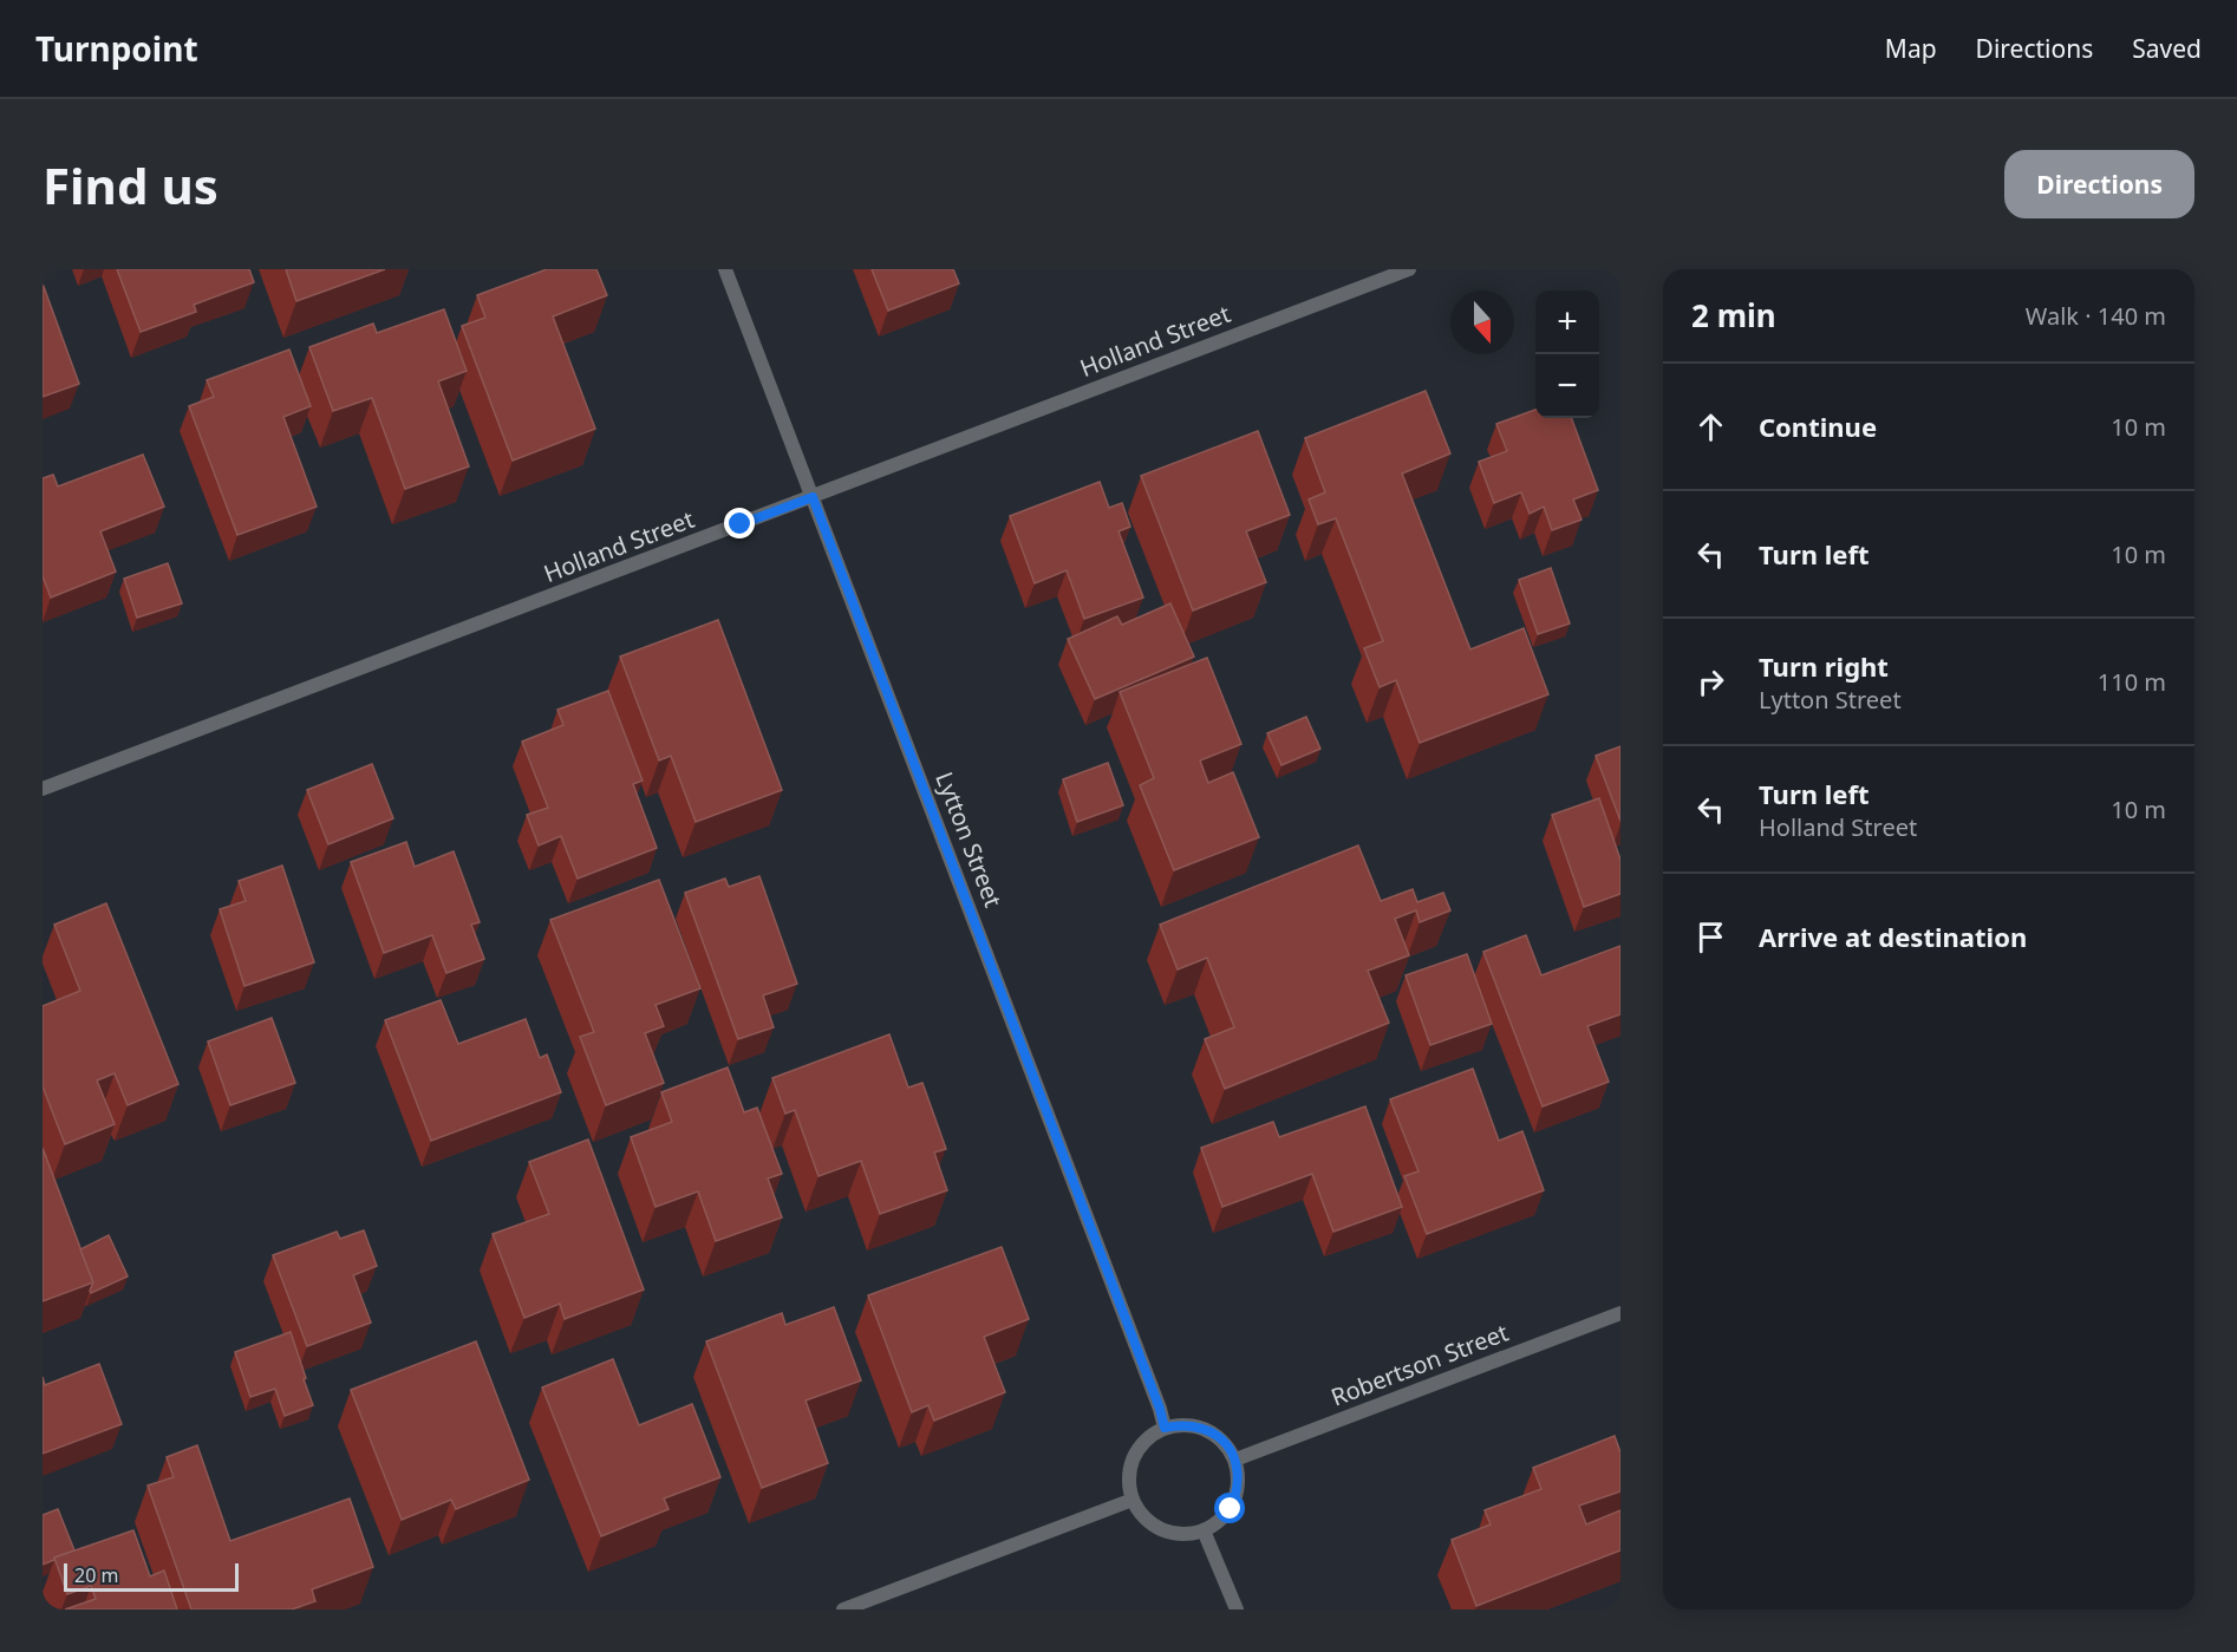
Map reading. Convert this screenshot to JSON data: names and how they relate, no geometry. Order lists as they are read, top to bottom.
{
  "streets": {
    "street": ["Holland Street", "Lytton Street", "Robertson Street"]
  },
  "crossings": [
    ["Holland Street", "Lytton Street"],
    ["Lytton Street", "Robertson Street"]
  ],
  "scale_bar": "20 m",
  "north": "bottom",
  "page": {
    "header": "Turnpoint",
    "nav": ["Map", "Directions", "Saved"],
    "buttons": "Directions",
    "title": "Find us",
    "heading": ["2 min", "Walk · 140 m"],
    "map_buttons": ["+", "−"],
    "list": [
      ["Continue", "10 m"],
      ["Turn left", "10 m"],
      ["Turn right", "Lytton Street", "110 m"],
      ["Turn left", "Holland Street", "10 m"],
      "Arrive at destination"
    ],
    "scale": "20 m"
  }
}
